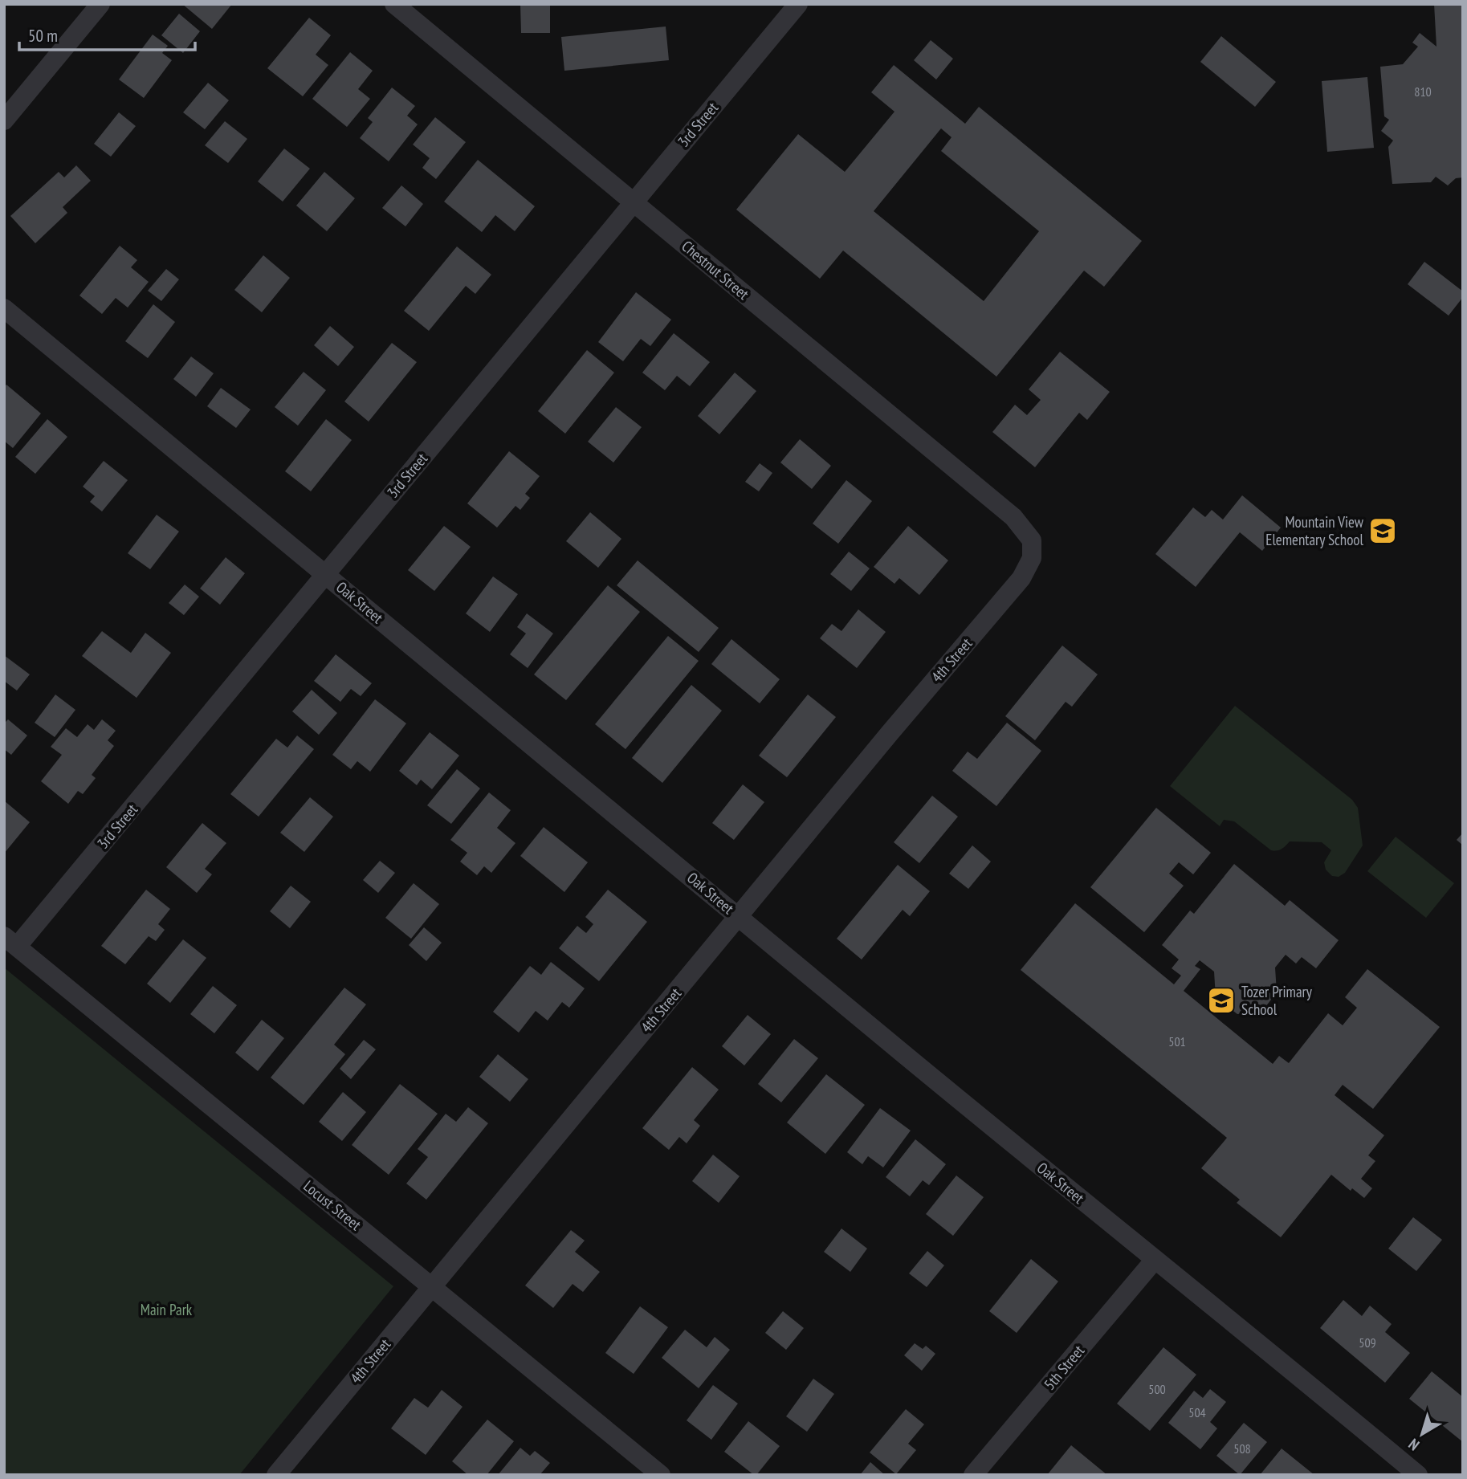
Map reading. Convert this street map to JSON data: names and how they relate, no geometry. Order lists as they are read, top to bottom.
{
  "streets": {
    "street": [
      "3rd Street",
      "Chestnut Street",
      "Oak Street",
      "4th Street",
      "Locust Street",
      "5th Street"
    ]
  },
  "crossings": [
    ["3rd Street", "Chestnut Street"],
    ["3rd Street", "Oak Street"],
    ["3rd Street", "Locust Street"],
    ["Chestnut Street", "4th Street"],
    ["Oak Street", "4th Street"],
    ["Oak Street", "5th Street"],
    ["4th Street", "Locust Street"]
  ],
  "parks": ["Main Park"],
  "places": {
    "school or university": ["Mountain View Elementary School", "Tozer Primary School"]
  },
  "house_numbers": [
    "810",
    "501",
    "509",
    "500",
    "504",
    "508"
  ],
  "scale_bar": "50 m",
  "north": "bottom left"
}
